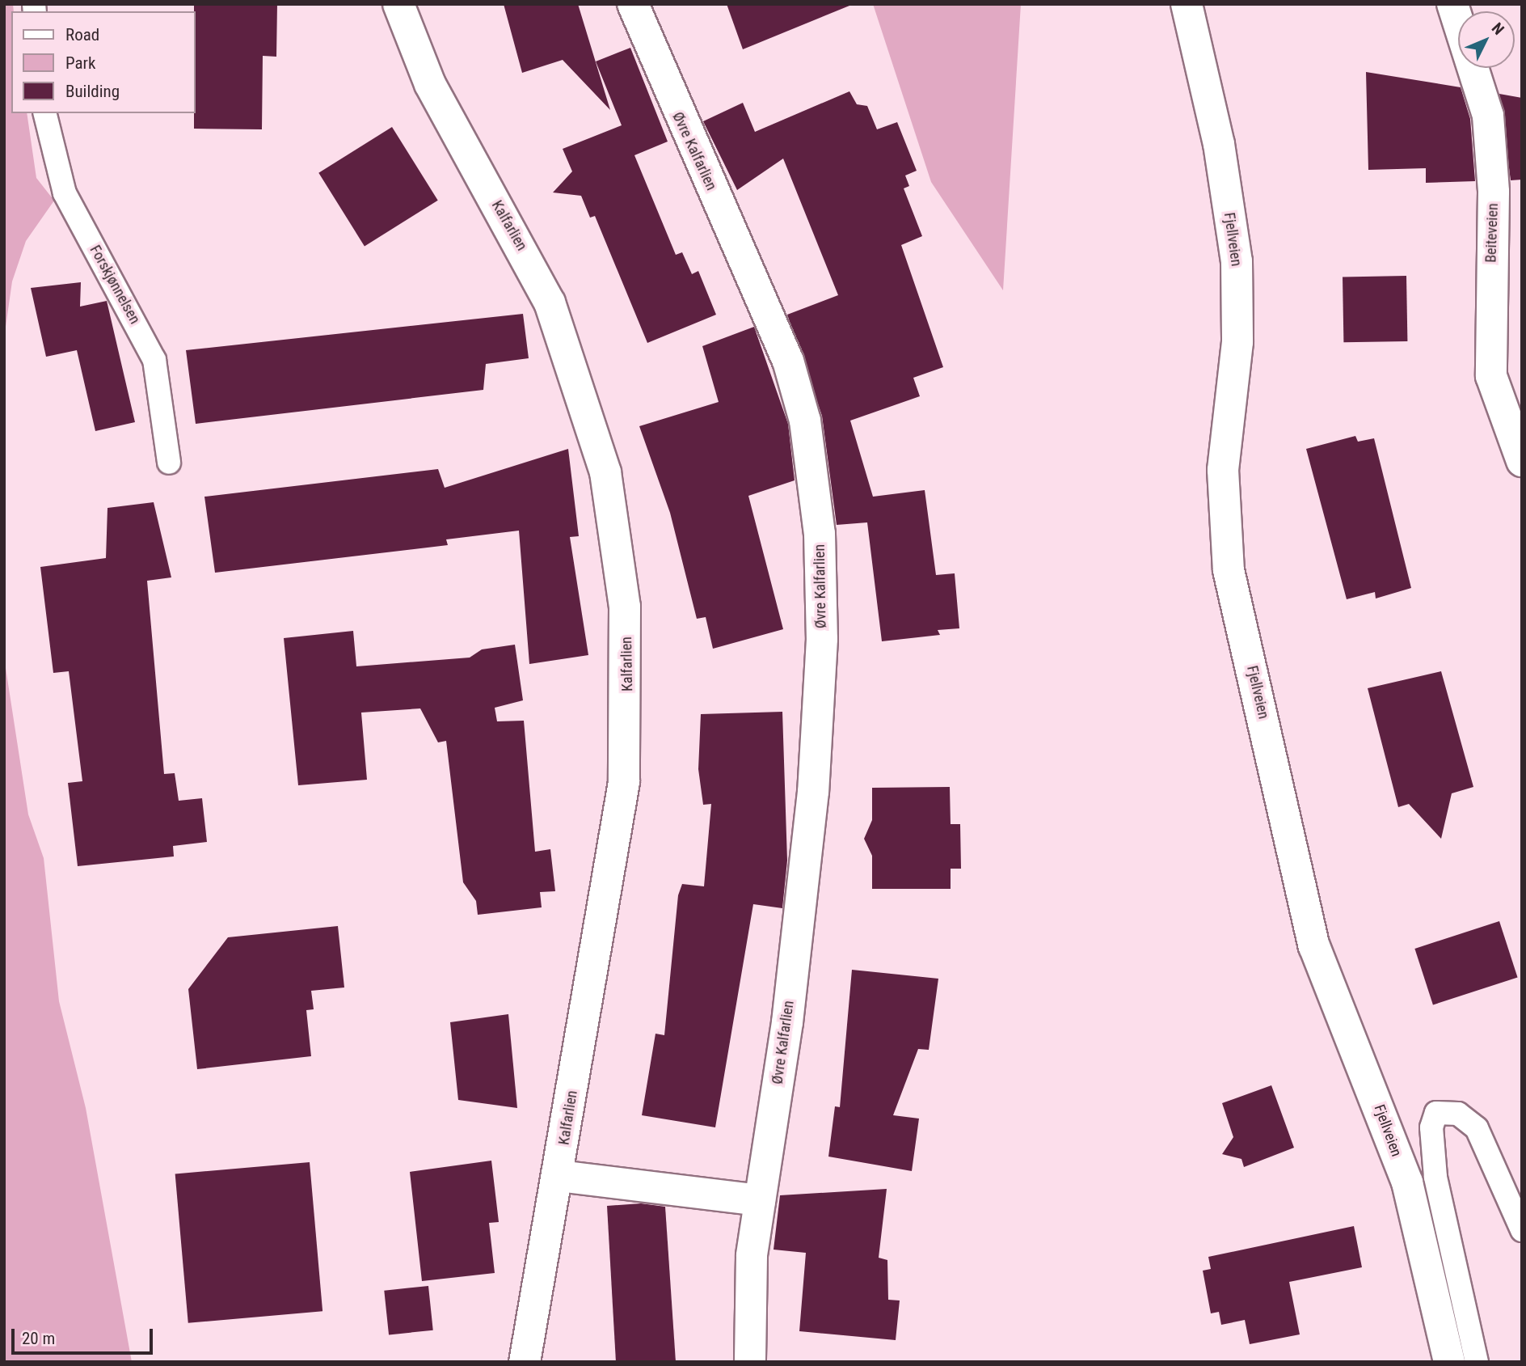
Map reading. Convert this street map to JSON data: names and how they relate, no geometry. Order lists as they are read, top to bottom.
{
  "streets": {
    "street": [
      "Øvre Kalfarlien",
      "Kalfarlien",
      "Beiteveien",
      "Fjellveien"
    ],
    "lane": ["Forskjønnelsen"]
  },
  "legend": ["Road", "Park", "Building"],
  "scale_bar": "20 m",
  "north": "top right"
}
